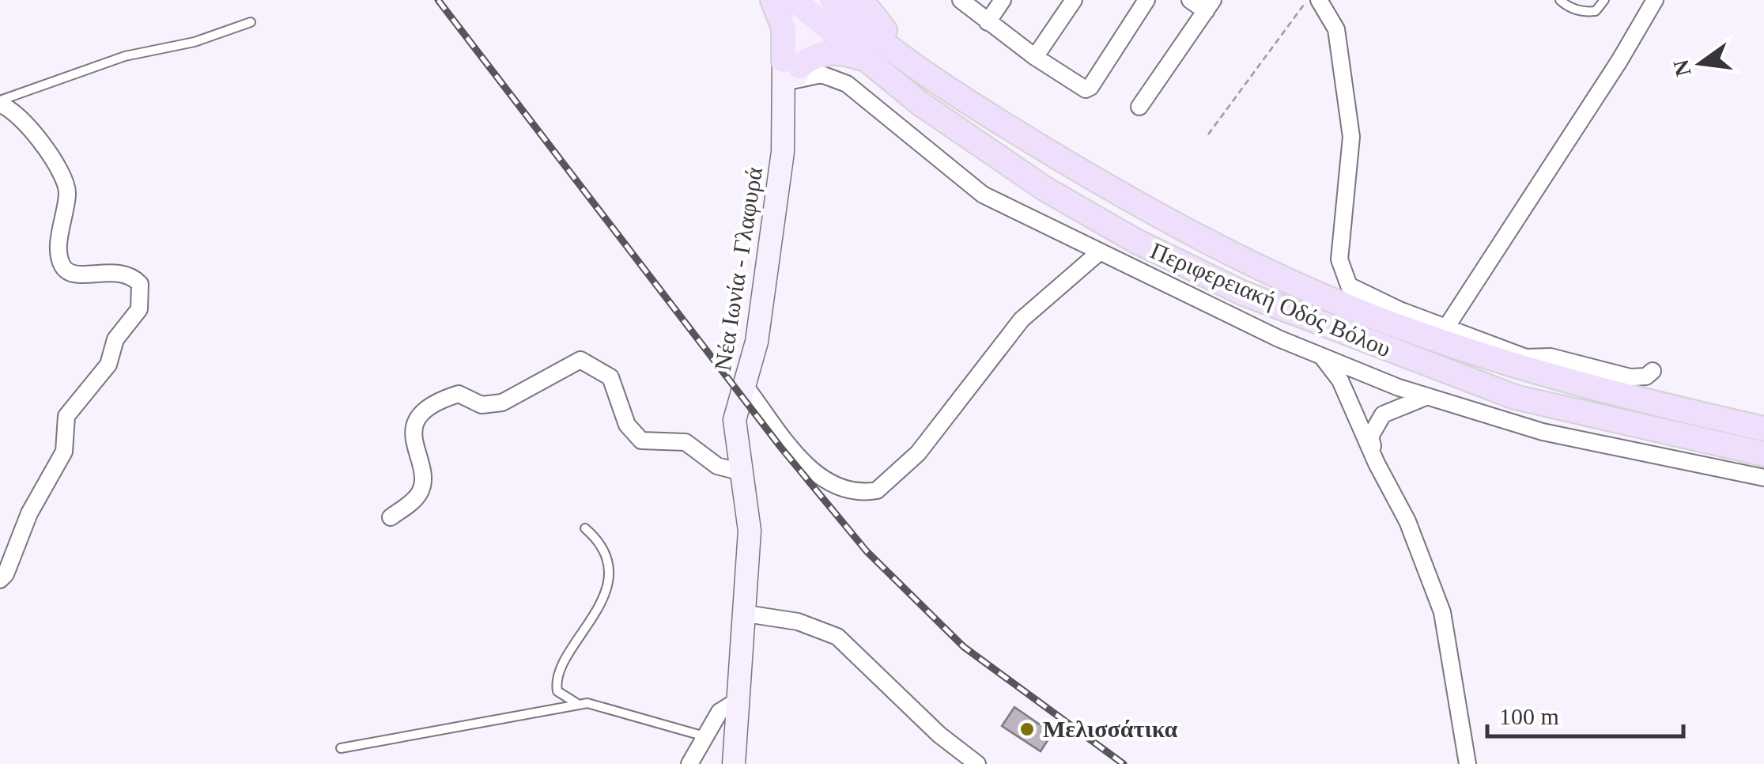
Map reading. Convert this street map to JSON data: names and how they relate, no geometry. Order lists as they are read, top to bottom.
{
  "streets": {
    "main road": ["Νέα Ιωνία - Γλαφυρά", "Περιφερειακή Οδός Βόλου"]
  },
  "crossings": [
    ["Νέα Ιωνία - Γλαφυρά", "Περιφερειακή Οδός Βόλου"]
  ],
  "places": ["Μελισσάτικα"],
  "scale_bar": "100 m",
  "north": "left"
}
